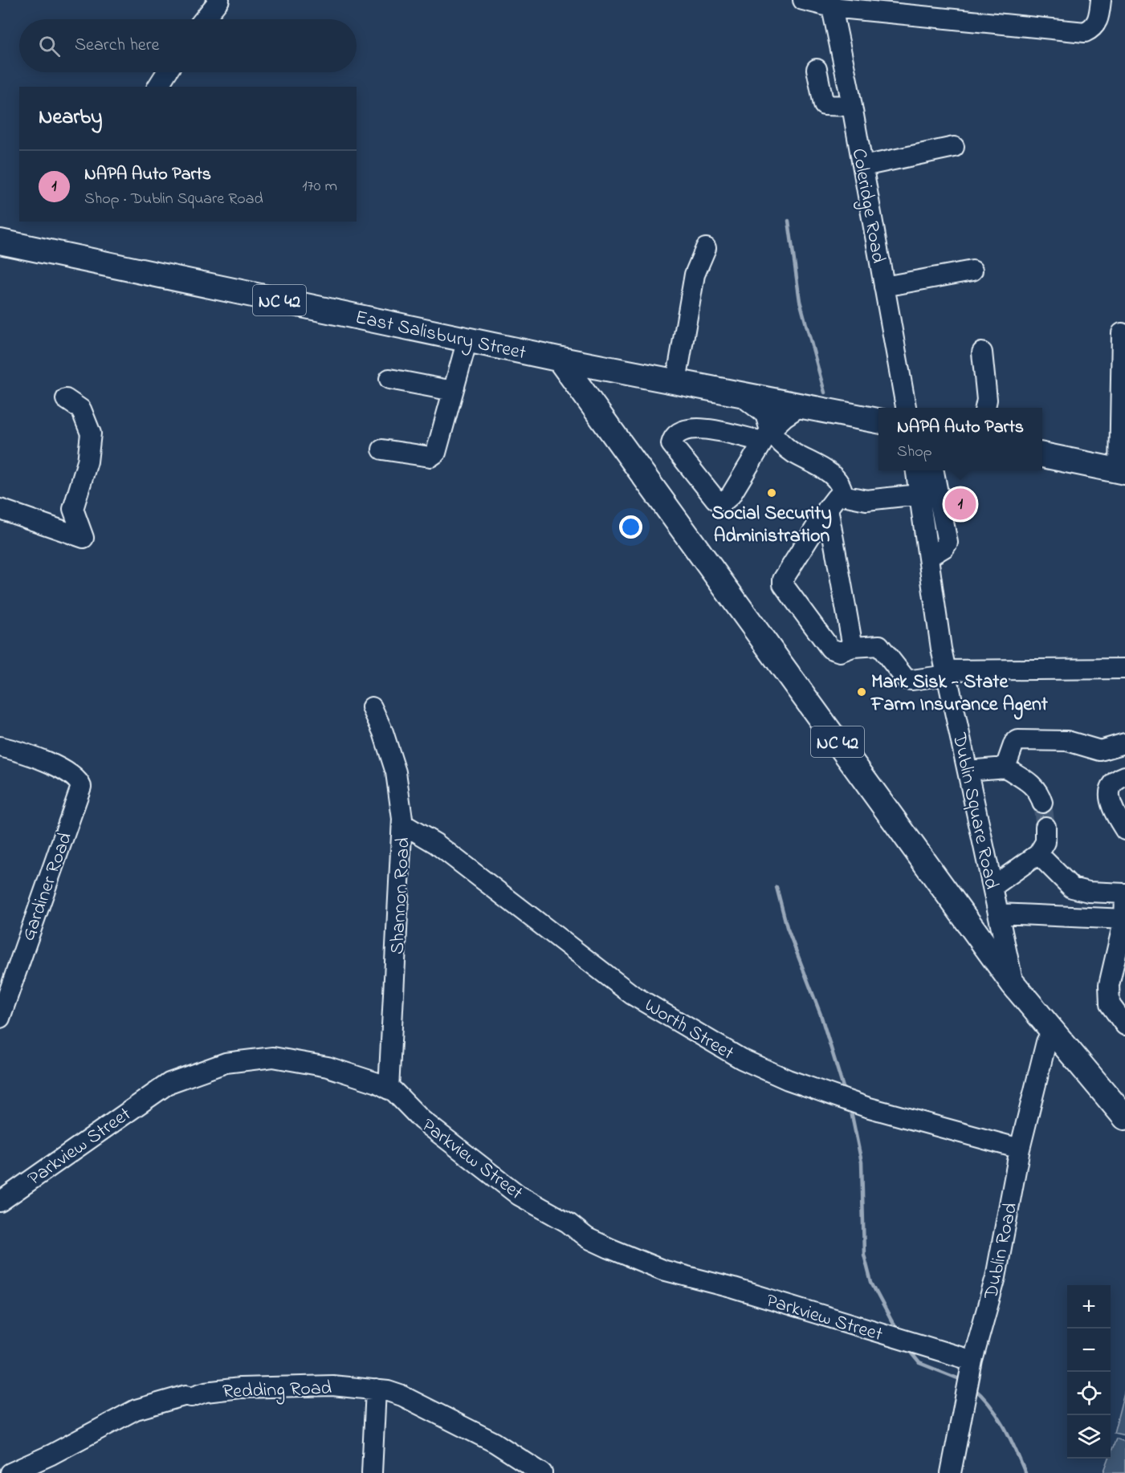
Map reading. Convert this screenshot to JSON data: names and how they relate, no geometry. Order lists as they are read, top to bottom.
{
  "streets": {
    "main road": ["NC 42", "East Salisbury Street"],
    "street": [
      "Coleridge Road",
      "Dublin Square Road",
      "Gardiner Road",
      "Shannon Road",
      "Worth Street",
      "Parkview Street",
      "Dublin Road",
      "Redding Road"
    ]
  },
  "crossings": [
    ["NC 42", "East Salisbury Street"],
    ["NC 42", "Dublin Square Road"],
    ["NC 42", "Dublin Road"],
    ["Shannon Road", "Worth Street"],
    ["Shannon Road", "Parkview Street"],
    ["Worth Street", "Dublin Road"],
    ["Parkview Street", "Dublin Road"]
  ],
  "places": ["Social Security Administration", "Mark Sisk - State Farm Insurance Agent"],
  "page": {
    "search": "Search here",
    "heading": "Nearby",
    "list": [
      {
        "mark": "1",
        "name": "NAPA Auto Parts",
        "note": "Shop · Dublin Square Road",
        "value": "170 m"
      }
    ],
    "popup": ["NAPA Auto Parts", "Shop"],
    "pins": "1",
    "map_buttons": ["+", "−"]
  }
}
